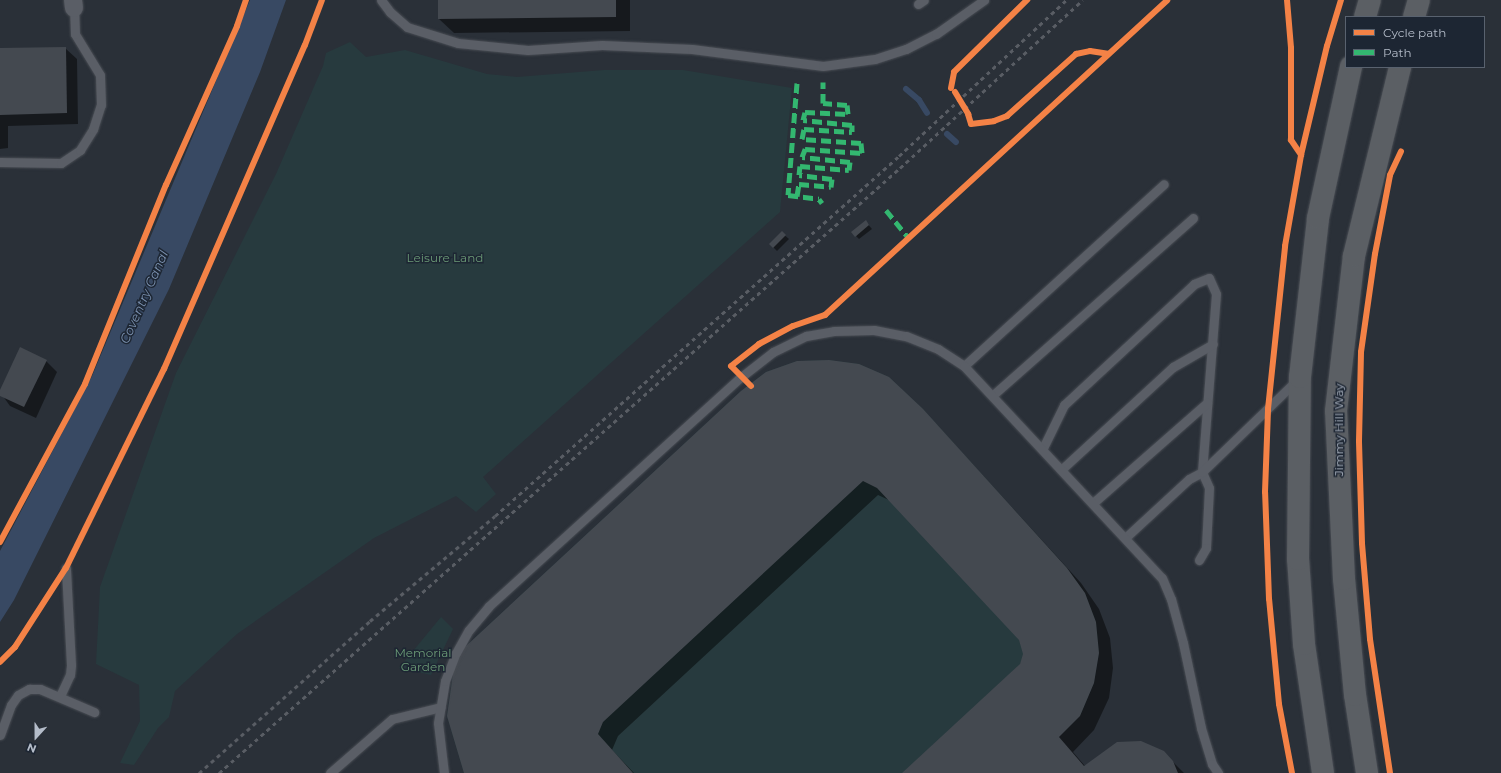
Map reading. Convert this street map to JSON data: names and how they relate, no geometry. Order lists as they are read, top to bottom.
{
  "streets": {
    "highway": ["Jimmy Hill Way"]
  },
  "water": ["Coventry Canal"],
  "parks": ["Leisure Land", "Memorial Garden"],
  "legend": ["Cycle path", "Path"],
  "north": "bottom"
}
